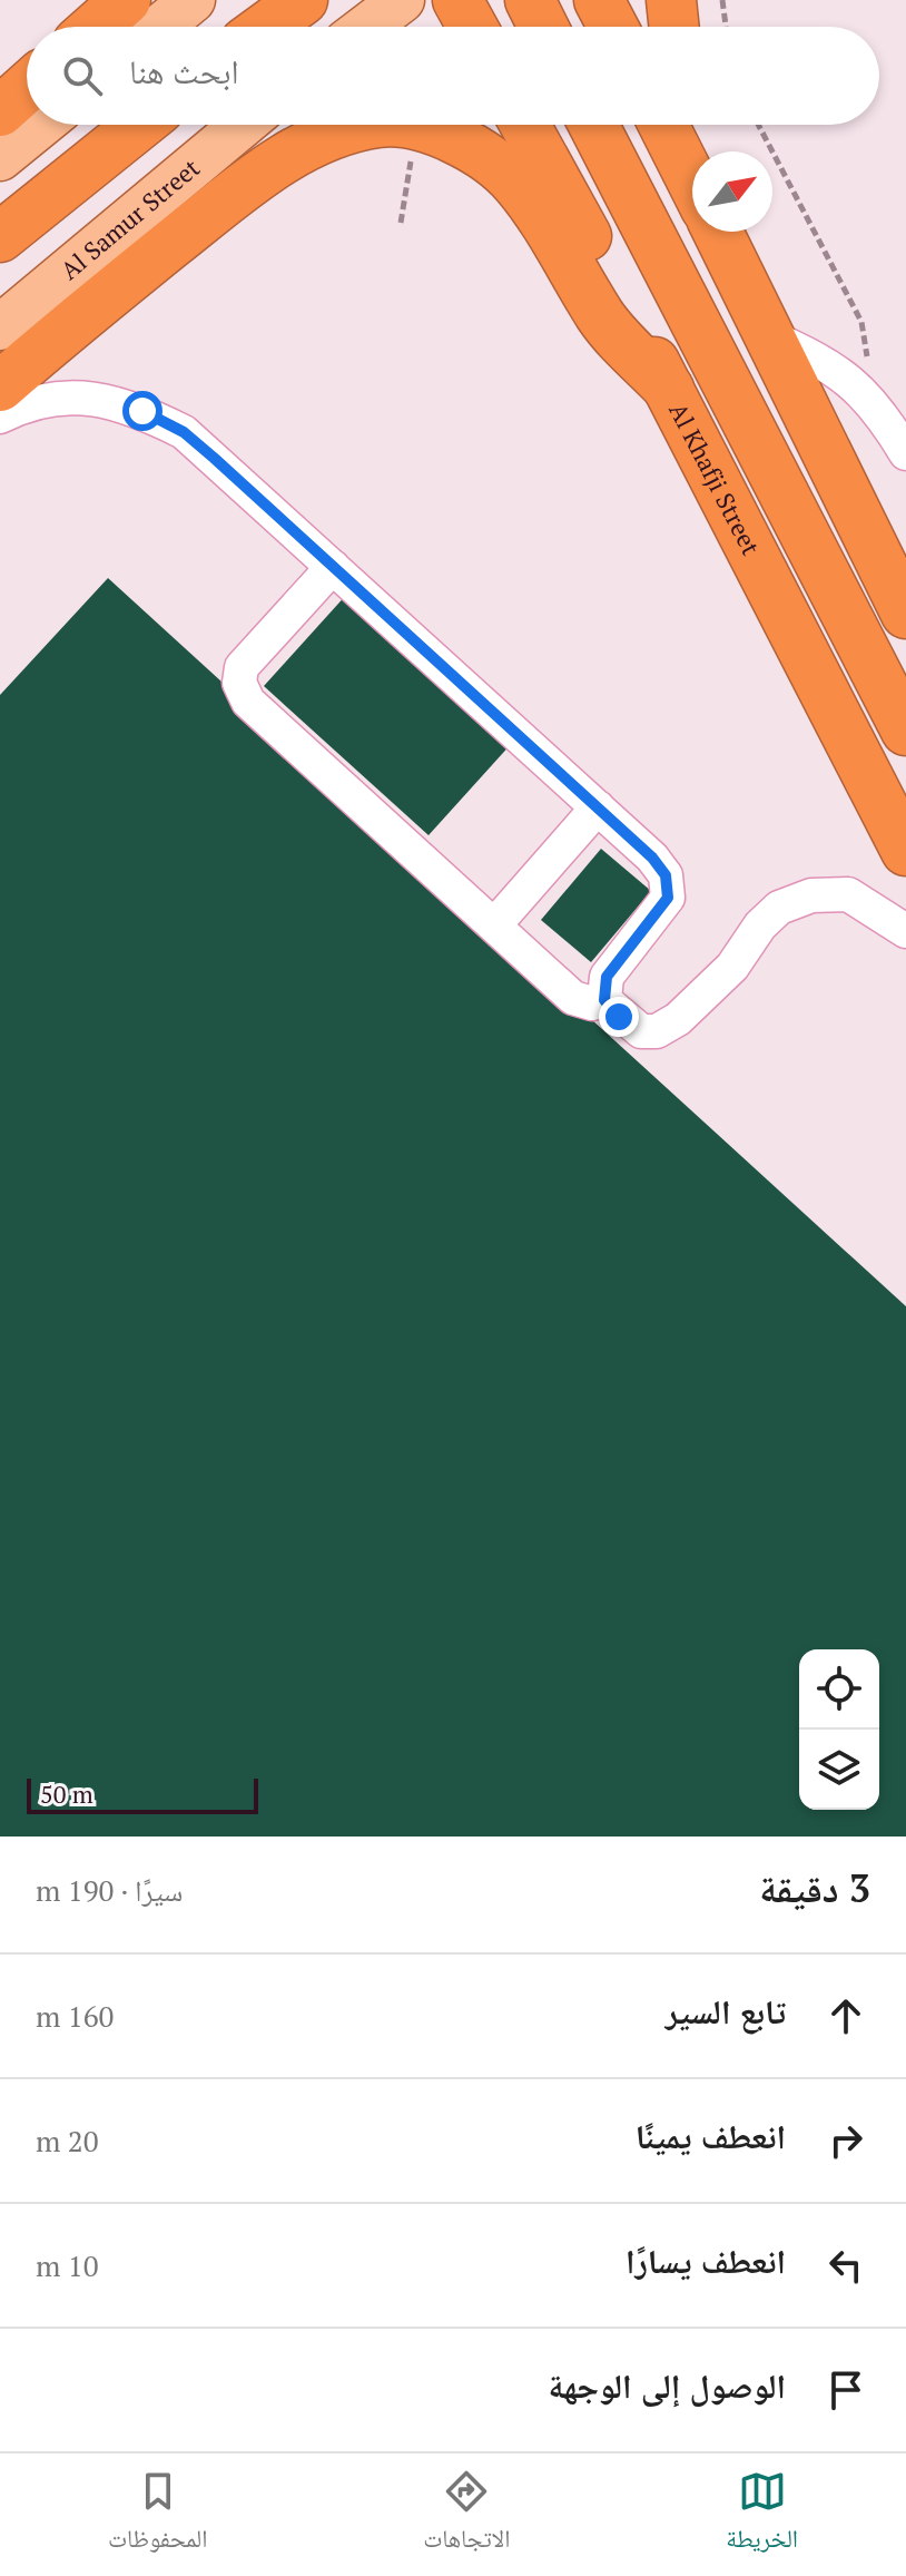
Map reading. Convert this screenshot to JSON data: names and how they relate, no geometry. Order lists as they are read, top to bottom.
{
  "streets": {
    "highway": ["Al Khafji Street"],
    "main road": ["Al Samur Street"]
  },
  "scale_bar": "50 m",
  "north": "top right",
  "page": {
    "search": "ابحث هنا",
    "scale": "50 m",
    "heading": ["3 دقيقة", "سيرًا · 190 m"],
    "list": [
      ["تابع السير", "160 m"],
      ["انعطف يمينًا", "20 m"],
      ["انعطف يسارًا", "10 m"],
      "الوصول إلى الوجهة"
    ],
    "nav": ["الخريطة", "الاتجاهات", "المحفوظات"]
  }
}
